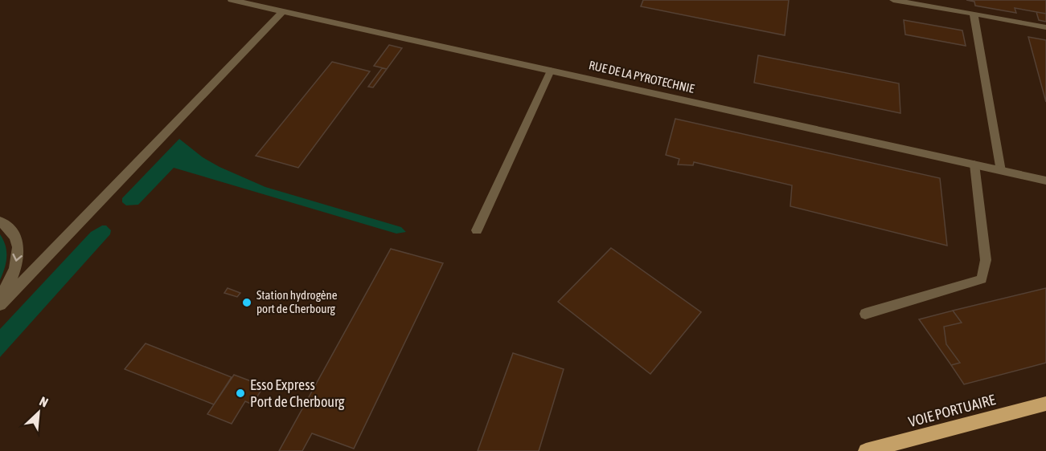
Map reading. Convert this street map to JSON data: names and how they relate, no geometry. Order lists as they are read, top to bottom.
{
  "streets": {
    "main road": ["VOIE PORTUAIRE"],
    "street": ["RUE DE LA PYROTECHNIE"]
  },
  "places": ["Station hydrogène port de Cherbourg", "Esso Express Port de Cherbourg"],
  "north": "top right"
}
